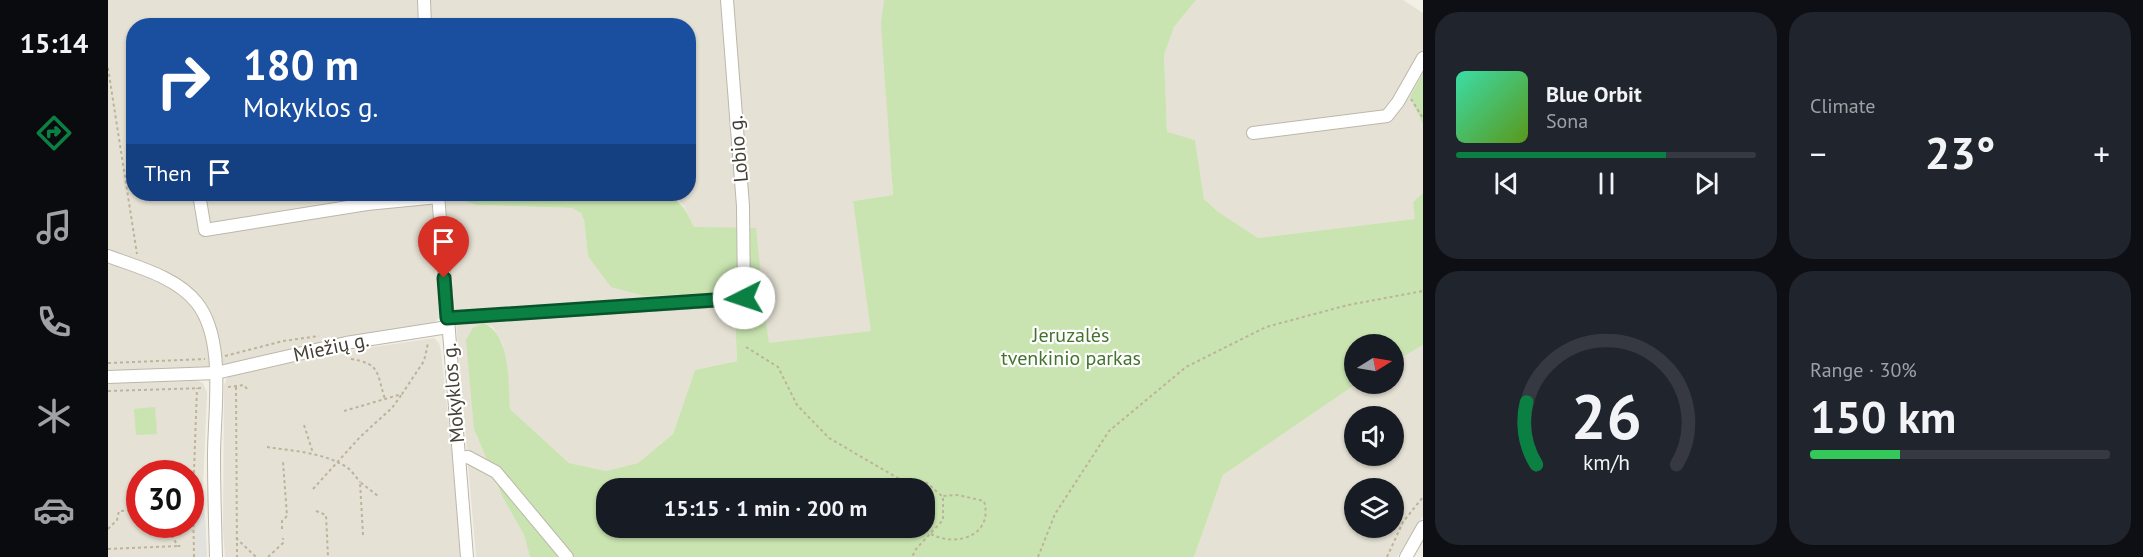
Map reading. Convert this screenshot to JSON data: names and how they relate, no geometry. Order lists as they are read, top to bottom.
{
  "streets": {
    "street": ["Lobio g.", "Miežių g.", "Mokyklos g."]
  },
  "crossings": [
    ["Lobio g.", "Miežių g."],
    ["Miežių g.", "Mokyklos g."]
  ],
  "parks": ["Jeruzalės tvenkinio parkas"],
  "north": "right",
  "page": {
    "tabs": "15:14",
    "tile": [
      "Climate",
      ["Range · 30%", "150 km"]
    ],
    "turn": ["180 m", "Mokyklos g."],
    "song": ["Blue Orbit", "Sona"],
    "heat": ["−", "23°", "+"],
    "then": "Then",
    "limit": "30",
    "trip": "15:15 · 1 min · 200 m",
    "gauge": ["26", "km/h"]
  }
}
